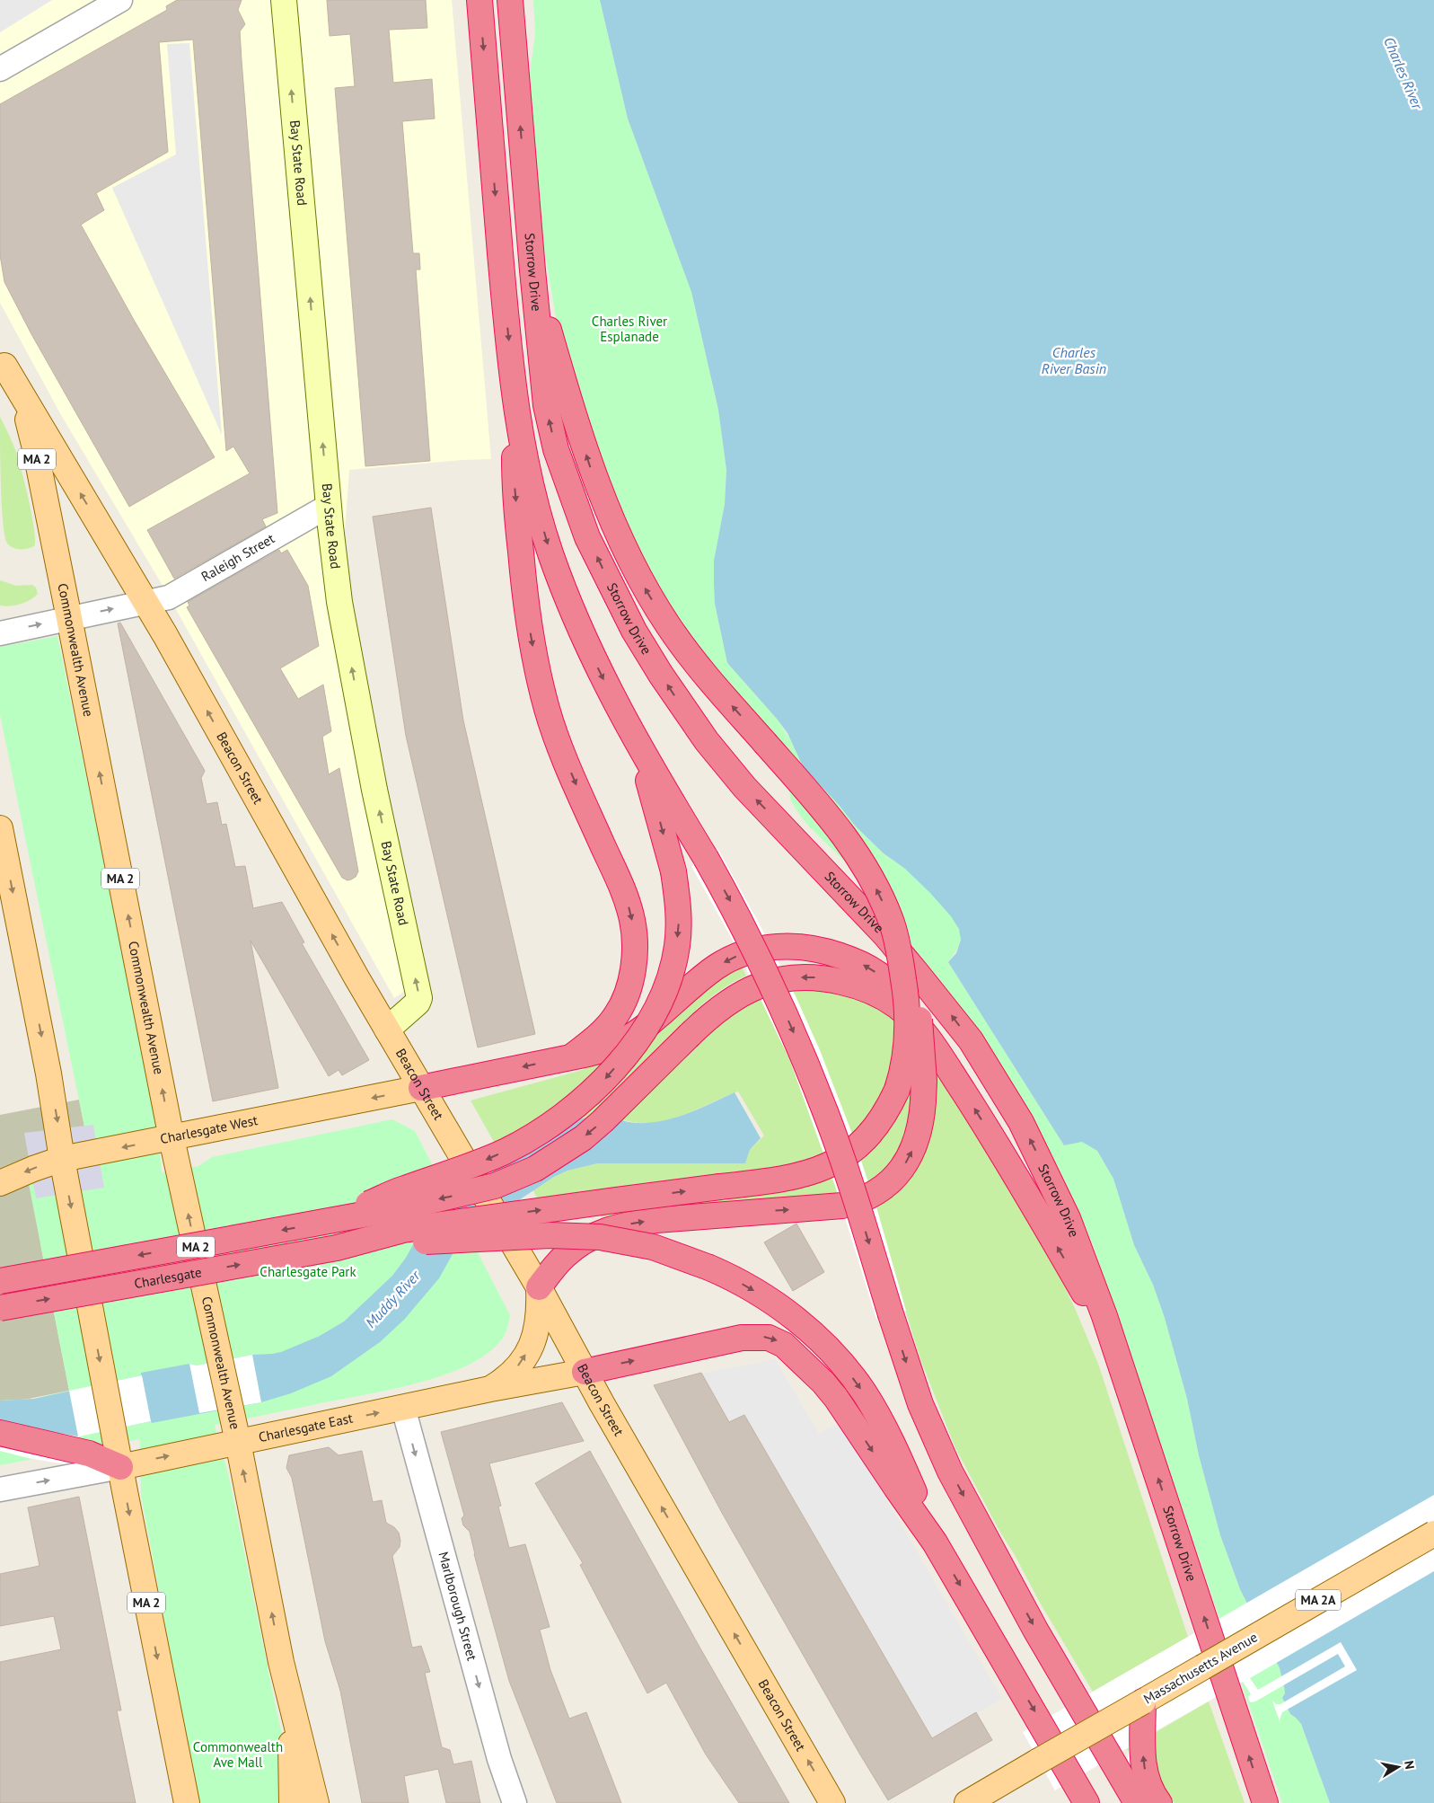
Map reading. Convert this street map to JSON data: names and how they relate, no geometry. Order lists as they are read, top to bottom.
{
  "streets": {
    "highway": ["Storrow Drive", "Charlesgate"],
    "main road": [
      "MA 2",
      "Commonwealth Avenue",
      "Beacon Street",
      "Charlesgate West",
      "Charlesgate East",
      "MA 2A",
      "Massachusetts Avenue"
    ],
    "street": ["Bay State Road", "Raleigh Street", "Marlborough Street"]
  },
  "crossings": [
    ["Bay State Road", "Raleigh Street"],
    ["Bay State Road", "Beacon Street"],
    ["MA 2", "Charlesgate West"],
    ["MA 2", "Charlesgate East"],
    ["Raleigh Street", "Commonwealth Avenue"],
    ["Raleigh Street", "Beacon Street"],
    ["Commonwealth Avenue", "Beacon Street"],
    ["Commonwealth Avenue", "Charlesgate West"],
    ["Commonwealth Avenue", "Charlesgate East"],
    ["Beacon Street", "Charlesgate West"],
    ["Beacon Street", "Charlesgate East"],
    ["Charlesgate East", "Marlborough Street"]
  ],
  "one_way": [
    "Bay State Road",
    "Raleigh Street",
    "Beacon Street",
    "Charlesgate West",
    "Charlesgate East",
    "Marlborough Street"
  ],
  "water": ["Charles River", "Charles River Basin", "Muddy River"],
  "parks": ["Charles River Esplanade", "Charlesgate Park", "Commonwealth Ave Mall"],
  "north": "right"
}
